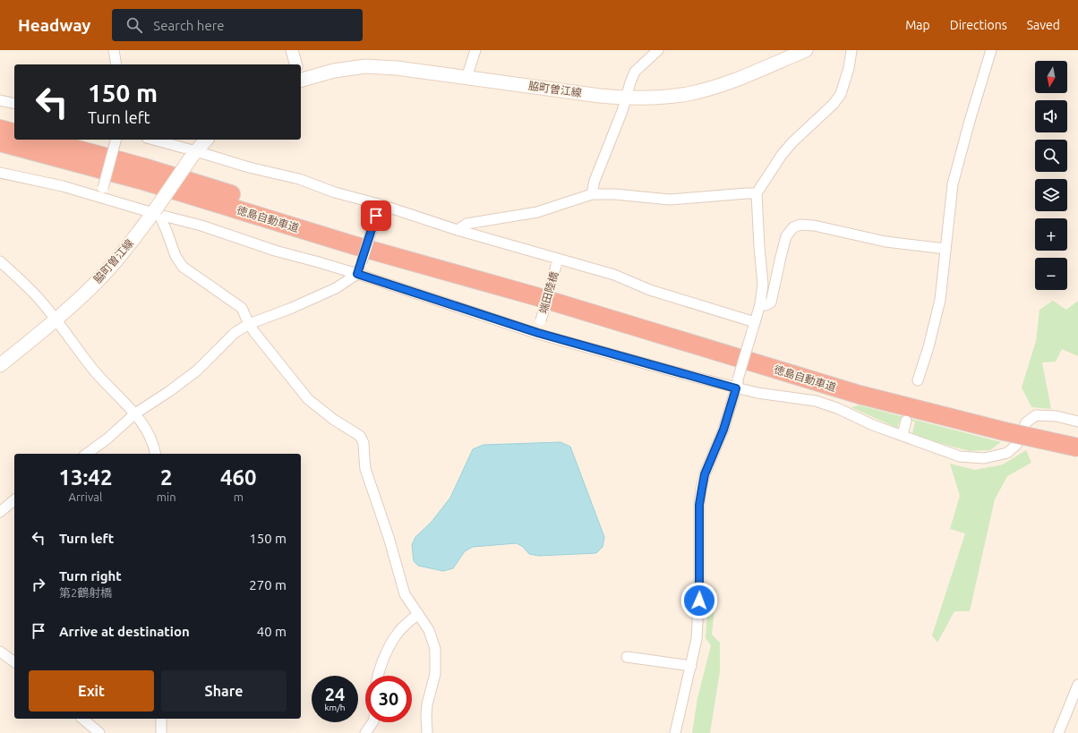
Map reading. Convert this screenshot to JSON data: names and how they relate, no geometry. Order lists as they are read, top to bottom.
{
  "streets": {
    "highway": ["徳島自動車道"],
    "main road": ["脇町曽江線"],
    "street": ["端田陸橋"]
  },
  "north": "bottom",
  "page": {
    "header": "Headway",
    "search": "Search here",
    "nav": ["Map", "Directions", "Saved"],
    "map_buttons": ["+", "−"],
    "turn": ["150 m", "Turn left"],
    "eta": [
      "13:42",
      "Arrival",
      "2",
      "min",
      "460",
      "m"
    ],
    "list": [
      {
        "name": "Turn left",
        "value": "150 m"
      },
      {
        "name": "Turn right",
        "note": "第2鶴射橋",
        "value": "270 m"
      },
      {
        "name": "Arrive at destination",
        "value": "40 m"
      }
    ],
    "buttons": ["Exit", "Share"],
    "speed": "24 km/h",
    "limit": "30"
  }
}
